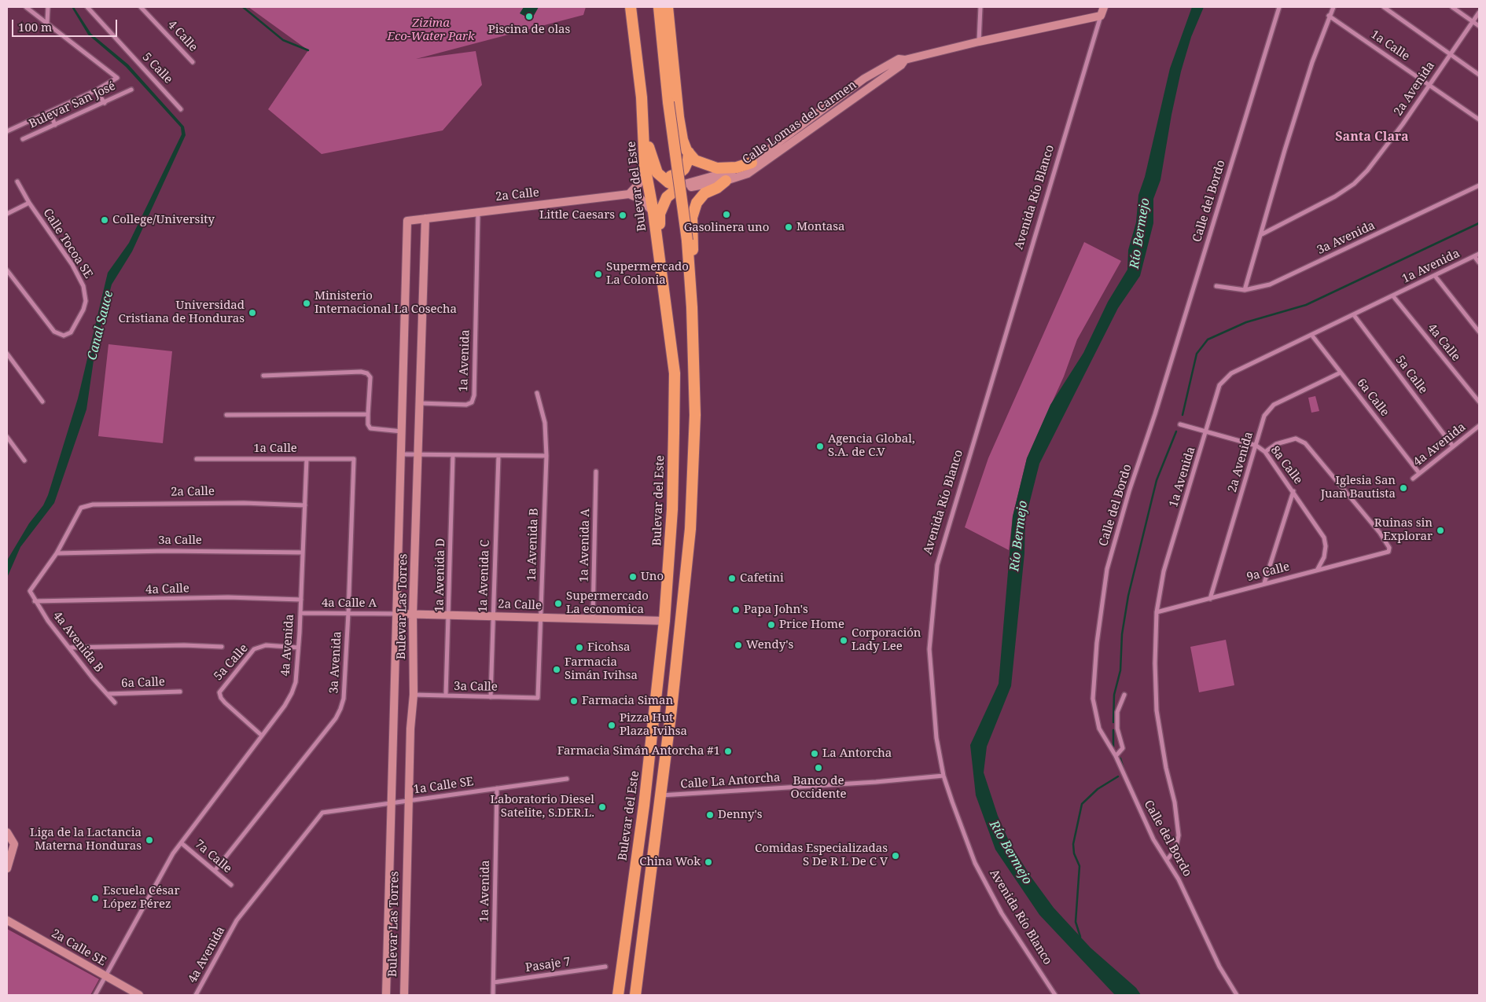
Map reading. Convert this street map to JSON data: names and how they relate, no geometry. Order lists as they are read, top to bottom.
{
  "streets": {
    "highway": ["Bulevar del Este"],
    "street": [
      "4 Calle",
      "1a Calle",
      "5 Calle",
      "2a Avenida",
      "Bulevar San José",
      "Calle Lomas del Carmen",
      "2a Calle",
      "Avenida Río Blanco",
      "Calle del Bordo",
      "3a Avenida",
      "Calle Tocoa SE",
      "1a Avenida",
      "4a Calle",
      "5a Calle",
      "6a Calle",
      "4a Avenida",
      "8a Calle",
      "3a Calle",
      "1a Avenida B",
      "1a Avenida A",
      "9a Calle",
      "1a Avenida D",
      "1a Avenida C",
      "4a Calle A",
      "Bulevar Las Torres",
      "4a Avenida B",
      "Calle La Antorcha",
      "1a Calle SE",
      "7a Calle",
      "2a Calle SE",
      "Pasaje 7"
    ]
  },
  "crossings": [
    ["1a Calle", "2a Avenida"],
    ["1a Calle", "3a Avenida"],
    ["1a Calle", "4a Avenida"],
    ["2a Avenida", "6a Calle"],
    ["2a Avenida", "8a Calle"],
    ["2a Avenida", "9a Calle"],
    ["Calle Lomas del Carmen", "Avenida Río Blanco"],
    ["Bulevar del Este", "2a Calle"],
    ["2a Calle", "1a Avenida"],
    ["2a Calle", "4a Avenida"],
    ["2a Calle", "3a Calle"],
    ["2a Calle", "1a Avenida B"],
    ["2a Calle", "1a Avenida A"],
    ["2a Calle", "1a Avenida D"],
    ["2a Calle", "1a Avenida C"],
    ["2a Calle", "4a Calle A"],
    ["2a Calle", "Bulevar Las Torres"],
    ["2a Calle", "4a Avenida B"],
    ["Avenida Río Blanco", "Calle La Antorcha"],
    ["Calle del Bordo", "1a Avenida"],
    ["3a Avenida", "4a Calle A"],
    ["3a Avenida", "7a Calle"],
    ["1a Avenida", "4a Calle"],
    ["1a Avenida", "5a Calle"],
    ["1a Avenida", "6a Calle"],
    ["1a Avenida", "8a Calle"],
    ["1a Avenida", "9a Calle"],
    ["1a Avenida", "Bulevar Las Torres"],
    ["1a Avenida", "1a Calle SE"],
    ["1a Avenida", "Pasaje 7"],
    ["4a Calle", "4a Avenida"],
    ["4a Calle", "4a Avenida B"],
    ["5a Calle", "4a Avenida"],
    ["5a Calle", "4a Avenida B"],
    ["6a Calle", "4a Avenida"],
    ["6a Calle", "4a Avenida B"],
    ["4a Avenida", "3a Calle"],
    ["4a Avenida", "4a Calle A"],
    ["4a Avenida", "1a Calle SE"],
    ["4a Avenida", "7a Calle"],
    ["4a Avenida", "2a Calle SE"],
    ["8a Calle", "9a Calle"],
    ["3a Calle", "1a Avenida B"],
    ["3a Calle", "1a Avenida D"],
    ["3a Calle", "1a Avenida C"],
    ["3a Calle", "Bulevar Las Torres"],
    ["3a Calle", "4a Avenida B"],
    ["4a Calle A", "Bulevar Las Torres"],
    ["Bulevar Las Torres", "1a Calle SE"]
  ],
  "districts": ["Santa Clara"],
  "water": ["Río Bermejo", "Canal Sauce"],
  "parks": ["Zizima Eco-Water Park"],
  "places": [
    "Piscina de olas",
    "Gasolinera uno",
    "Little Caesars",
    "College/University",
    "Montasa",
    "Supermercado La Colonia",
    "Ministerio Internacional La Cosecha",
    "Universidad Cristiana de Honduras",
    "Agencia Global, S.A. de C.V",
    "Iglesia San Juan Bautista",
    "Ruinas sin Explorar",
    "Uno",
    "Cafetini",
    "Supermercado La economica",
    "Papa John's",
    "Price Home",
    "Corporación Lady Lee",
    "Wendy's",
    "Ficohsa",
    "Farmacia Simán Ivihsa",
    "Farmacia Siman",
    "Pizza Hut Plaza Ivihsa",
    "Farmacia Simán Antorcha #1",
    "La Antorcha",
    "Banco de Occidente",
    "Laboratorio Diesel Satelite, S.DER.L.",
    "Denny's",
    "Liga de la Lactancia Materna Honduras",
    "Comidas Especializadas S De R L De C V",
    "China Wok",
    "Escuela César López Pérez"
  ],
  "scale_bar": "100 m"
}
